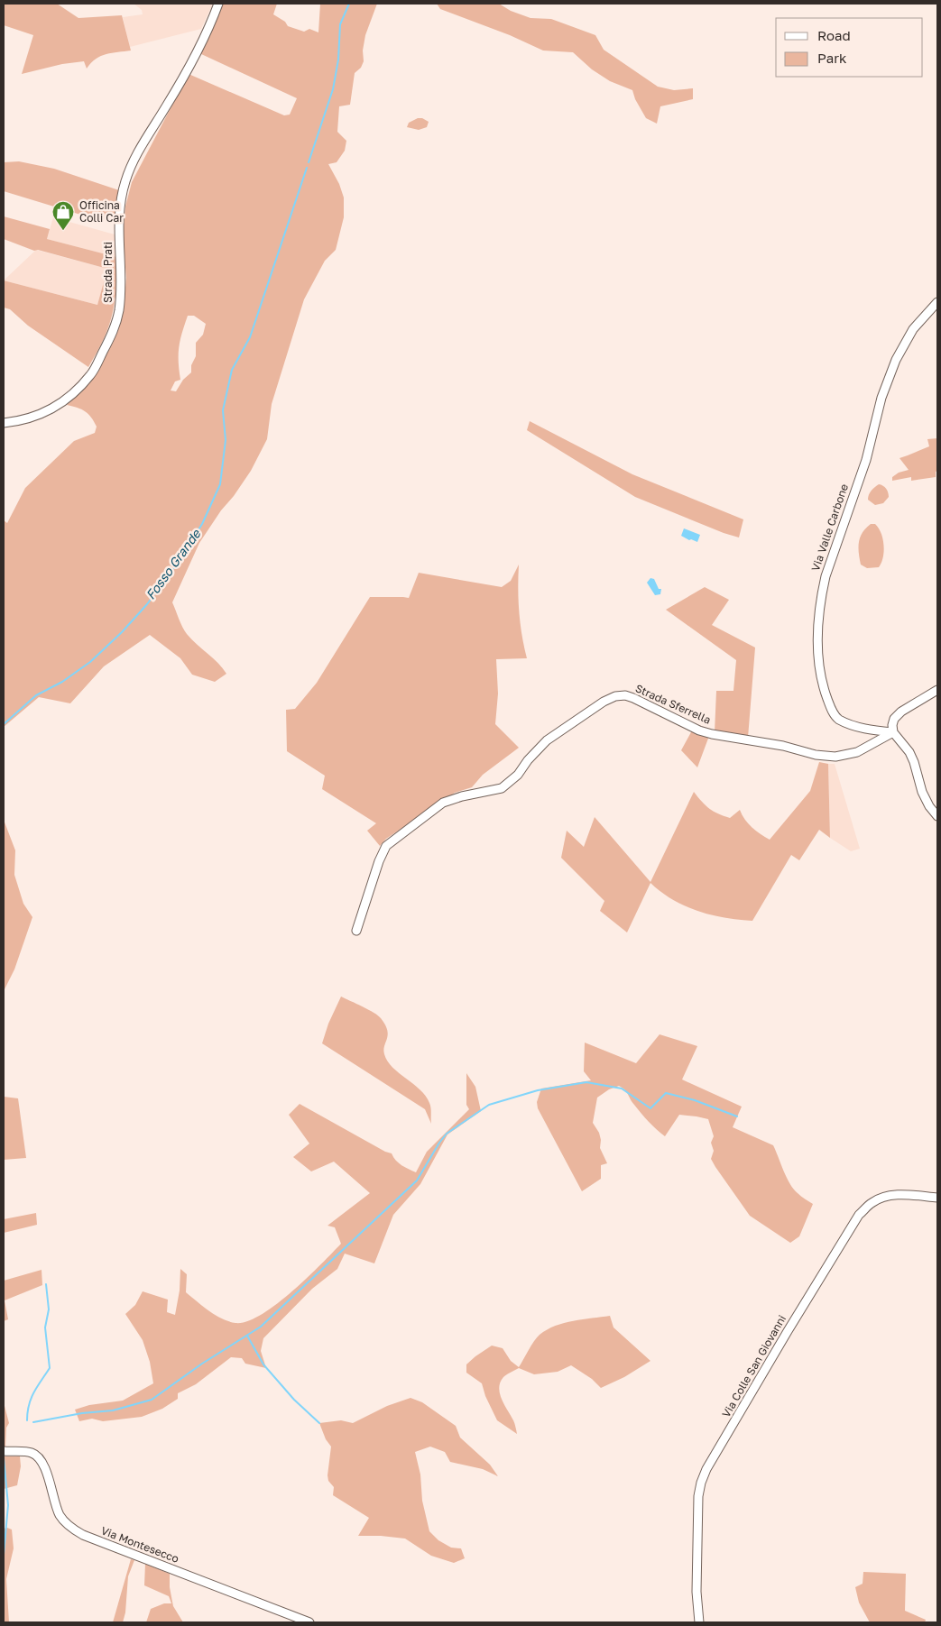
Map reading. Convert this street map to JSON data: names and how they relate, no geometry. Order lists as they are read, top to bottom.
{
  "streets": {
    "street": [
      "Strada Prati",
      "Via Valle Carbone",
      "Strada Sferrella",
      "Via Colle San Giovanni",
      "Via Montesecco"
    ]
  },
  "crossings": [
    ["Via Valle Carbone", "Strada Sferrella"]
  ],
  "water": ["Fosso Grande"],
  "places": {
    "shop": ["Officina Colli Car"]
  },
  "legend": ["Road", "Park"]
}
